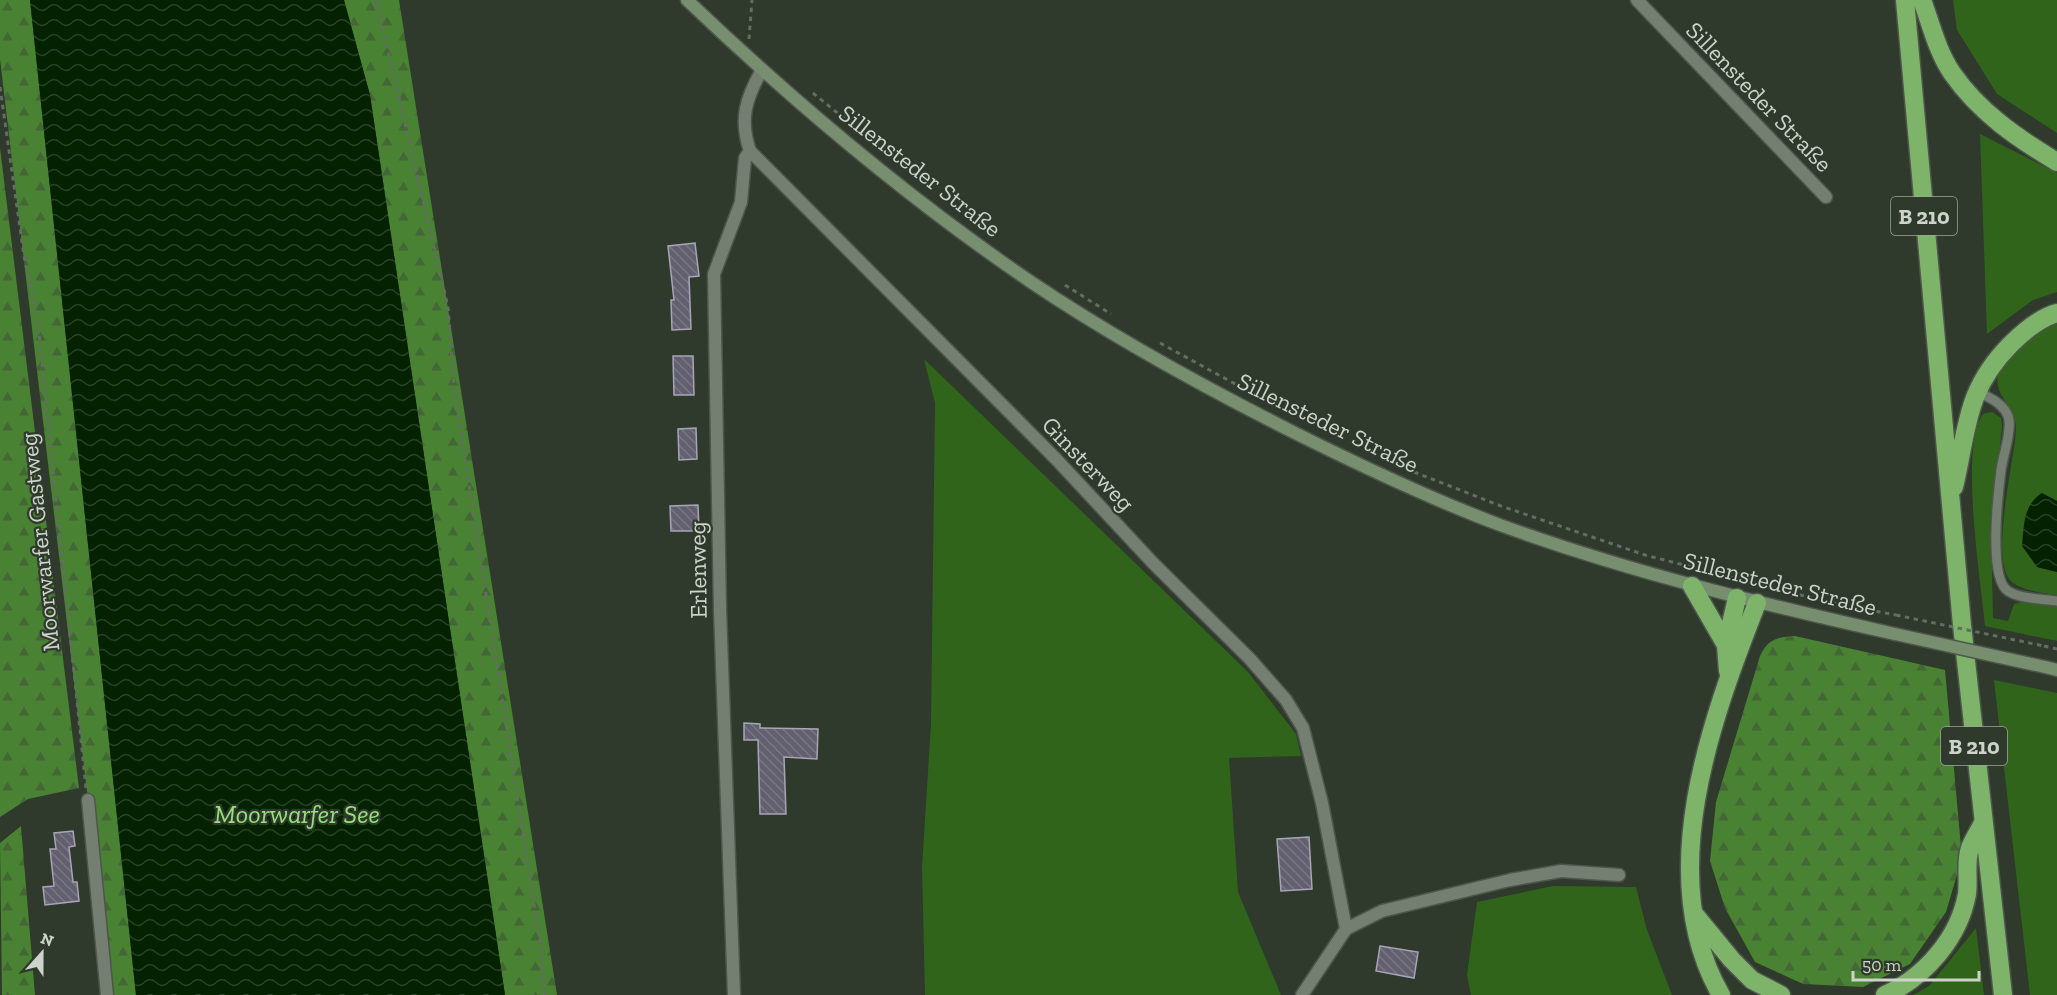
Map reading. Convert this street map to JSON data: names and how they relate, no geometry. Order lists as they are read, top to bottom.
{
  "streets": {
    "highway": ["B 210"],
    "street": ["Sillensteder Straße", "Ginsterweg", "Erlenweg"],
    "path": ["Moorwarfer Gastweg"]
  },
  "crossings": [
    ["Ginsterweg", "Erlenweg"]
  ],
  "water": ["Moorwarfer See"],
  "scale_bar": "50 m",
  "north": "top"
}
